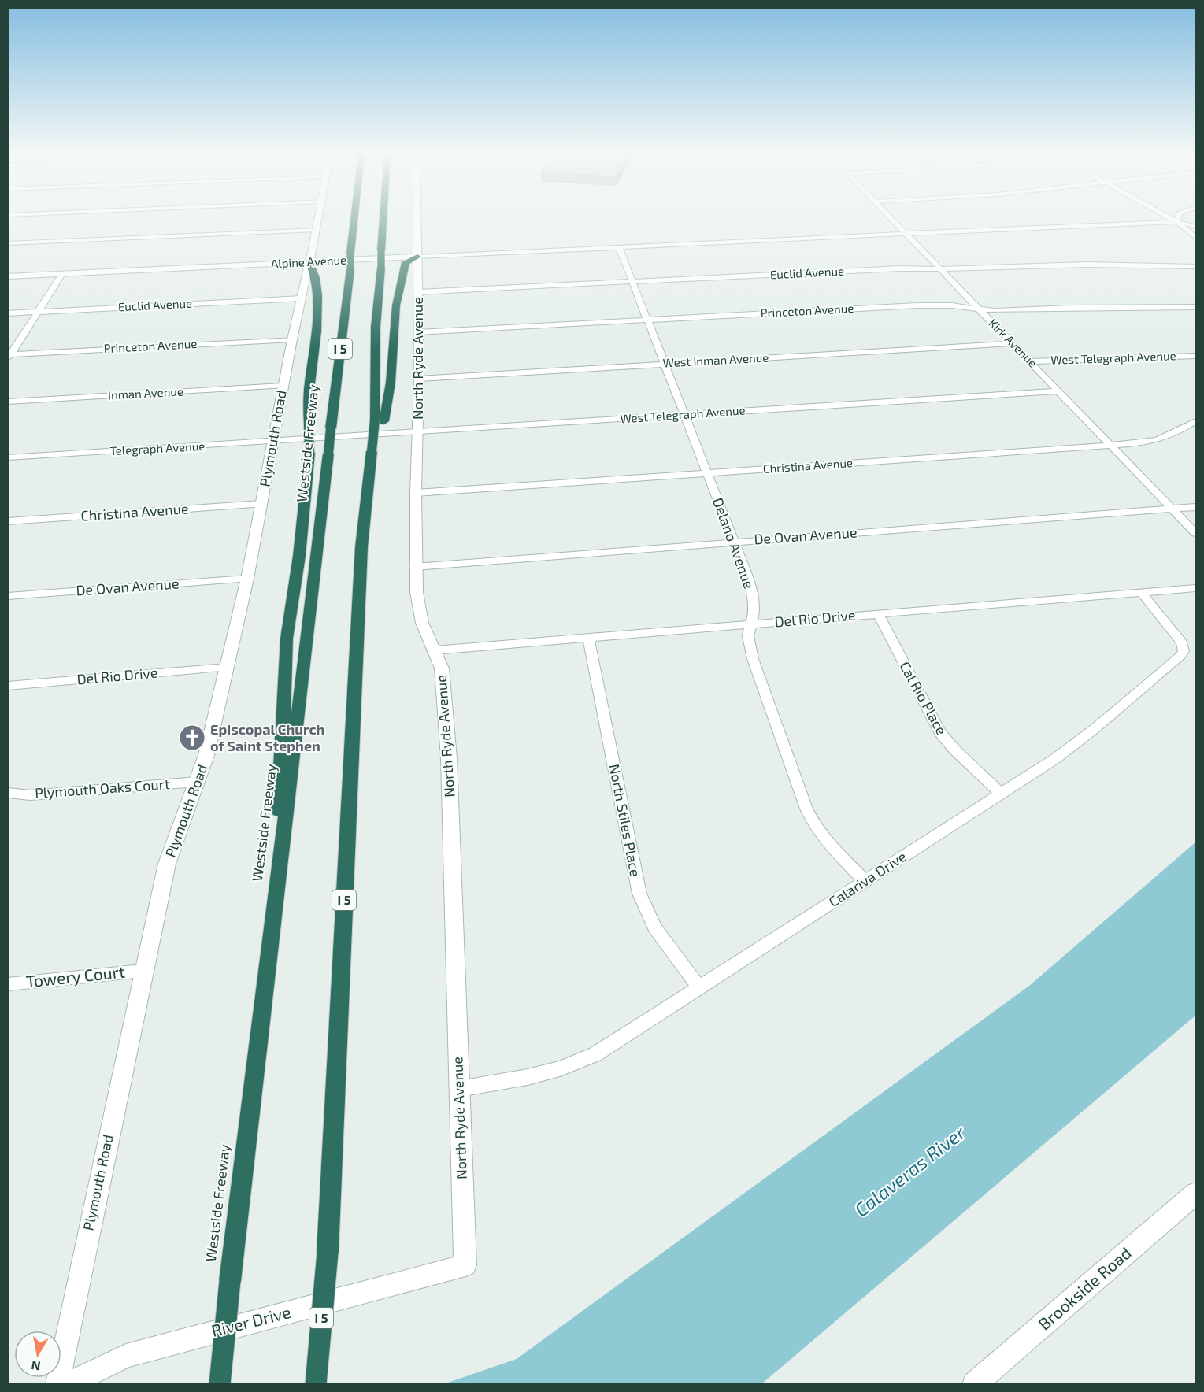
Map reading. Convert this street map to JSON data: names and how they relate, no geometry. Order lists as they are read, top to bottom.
{
  "streets": {
    "highway": ["I 5", "Westside Freeway"],
    "street": [
      "Alpine Avenue",
      "Euclid Avenue",
      "Princeton Avenue",
      "Kirk Avenue",
      "North Ryde Avenue",
      "West Telegraph Avenue",
      "West Inman Avenue",
      "Inman Avenue",
      "Plymouth Road",
      "Telegraph Avenue",
      "Christina Avenue",
      "De Ovan Avenue",
      "Delano Avenue",
      "Del Rio Drive",
      "Cal Rio Place",
      "Plymouth Oaks Court",
      "North Stiles Place",
      "Calariva Drive",
      "Towery Court",
      "Brookside Road",
      "River Drive"
    ]
  },
  "crossings": [
    ["Alpine Avenue", "Kirk Avenue"],
    ["Alpine Avenue", "North Ryde Avenue"],
    ["Alpine Avenue", "Plymouth Road"],
    ["Alpine Avenue", "Delano Avenue"],
    ["Euclid Avenue", "Kirk Avenue"],
    ["Euclid Avenue", "North Ryde Avenue"],
    ["Euclid Avenue", "Plymouth Road"],
    ["Euclid Avenue", "Delano Avenue"],
    ["Princeton Avenue", "Kirk Avenue"],
    ["Princeton Avenue", "North Ryde Avenue"],
    ["Princeton Avenue", "Plymouth Road"],
    ["Princeton Avenue", "Delano Avenue"],
    ["Kirk Avenue", "West Telegraph Avenue"],
    ["Kirk Avenue", "West Inman Avenue"],
    ["Kirk Avenue", "Christina Avenue"],
    ["Kirk Avenue", "De Ovan Avenue"],
    ["North Ryde Avenue", "West Telegraph Avenue"],
    ["North Ryde Avenue", "West Inman Avenue"],
    ["North Ryde Avenue", "Christina Avenue"],
    ["North Ryde Avenue", "De Ovan Avenue"],
    ["North Ryde Avenue", "Del Rio Drive"],
    ["North Ryde Avenue", "Calariva Drive"],
    ["North Ryde Avenue", "River Drive"],
    ["West Telegraph Avenue", "Telegraph Avenue"],
    ["West Telegraph Avenue", "Delano Avenue"],
    ["West Inman Avenue", "Delano Avenue"],
    ["Inman Avenue", "Plymouth Road"],
    ["Plymouth Road", "Telegraph Avenue"],
    ["Plymouth Road", "Christina Avenue"],
    ["Plymouth Road", "De Ovan Avenue"],
    ["Plymouth Road", "Del Rio Drive"],
    ["Plymouth Road", "Plymouth Oaks Court"],
    ["Plymouth Road", "Towery Court"],
    ["Christina Avenue", "Delano Avenue"],
    ["De Ovan Avenue", "Delano Avenue"],
    ["Delano Avenue", "Del Rio Drive"],
    ["Delano Avenue", "Calariva Drive"],
    ["Del Rio Drive", "Cal Rio Place"],
    ["Del Rio Drive", "North Stiles Place"],
    ["Del Rio Drive", "Calariva Drive"],
    ["Cal Rio Place", "Calariva Drive"],
    ["North Stiles Place", "Calariva Drive"]
  ],
  "water": ["Calaveras River"],
  "places": {
    "church": ["Episcopal Church of Saint Stephen"]
  },
  "north": "bottom"
}
